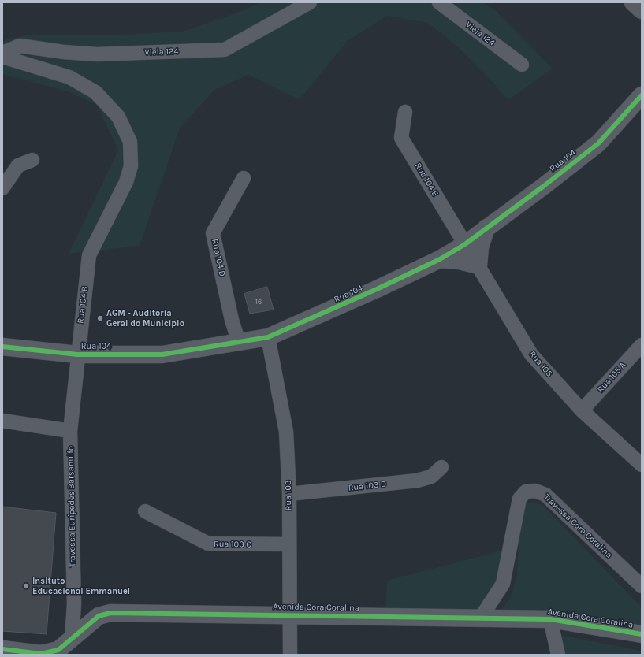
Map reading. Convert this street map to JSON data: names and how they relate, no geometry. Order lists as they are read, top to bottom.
{
  "streets": {
    "street": [
      "Viela 124",
      "Rua 104",
      "Rua 104 E",
      "Rua 104 D",
      "Rua 104 B",
      "Rua 105",
      "Rua 105 A",
      "Rua 103 D",
      "Rua 103",
      "Travessa Eurípedes Barsanulfo",
      "Travessa Cora Coralina",
      "Rua 103 C",
      "Avenida Cora Coralina"
    ]
  },
  "crossings": [
    ["Rua 104", "Rua 104 E"],
    ["Rua 104", "Rua 104 D"],
    ["Rua 104", "Rua 104 B"],
    ["Rua 104", "Rua 105"],
    ["Rua 104", "Rua 103"],
    ["Rua 104", "Travessa Eurípedes Barsanulfo"],
    ["Rua 104 E", "Rua 105"],
    ["Rua 104 B", "Travessa Eurípedes Barsanulfo"],
    ["Rua 105", "Rua 105 A"],
    ["Rua 103 D", "Rua 103"],
    ["Rua 103", "Rua 103 C"],
    ["Rua 103", "Avenida Cora Coralina"],
    ["Travessa Eurípedes Barsanulfo", "Avenida Cora Coralina"],
    ["Travessa Cora Coralina", "Avenida Cora Coralina"]
  ],
  "places": ["AGM - Auditoria Geral do Municipio", "Insituto Educacional Emmanuel"],
  "house_numbers": ["16"]
}
